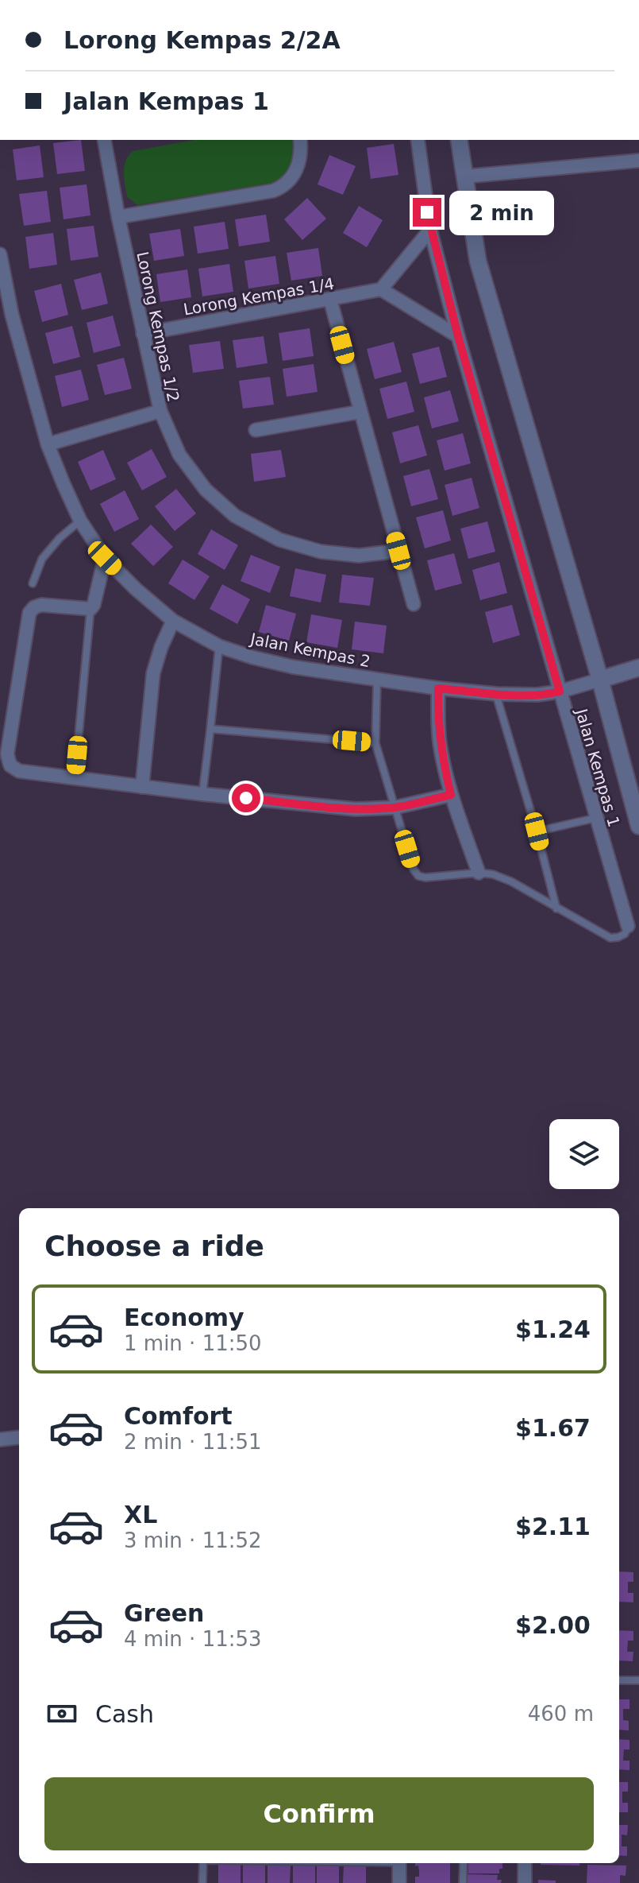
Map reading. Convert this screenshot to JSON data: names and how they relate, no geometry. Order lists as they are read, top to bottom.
{
  "streets": {
    "street": [
      "Lorong Kempas 1/4",
      "Lorong Kempas 1/2",
      "Jalan Kempas 2",
      "Jalan Kempas 1"
    ]
  },
  "crossings": [
    ["Lorong Kempas 1/4", "Lorong Kempas 1/2"],
    ["Jalan Kempas 2", "Jalan Kempas 1"]
  ],
  "page": {
    "banner": ["Lorong Kempas 2/2A", "Jalan Kempas 1"],
    "bubble": "2 min",
    "heading": "Choose a ride",
    "list": [
      {
        "name": "Economy",
        "note": "1 min · 11:50",
        "value": "$1.24"
      },
      {
        "name": "Comfort",
        "note": "2 min · 11:51",
        "value": "$1.67"
      },
      {
        "name": "XL",
        "note": "3 min · 11:52",
        "value": "$2.11"
      },
      {
        "name": "Green",
        "note": "4 min · 11:53",
        "value": "$2.00"
      }
    ],
    "pay": ["Cash", "460 m"],
    "buttons": "Confirm"
  }
}
